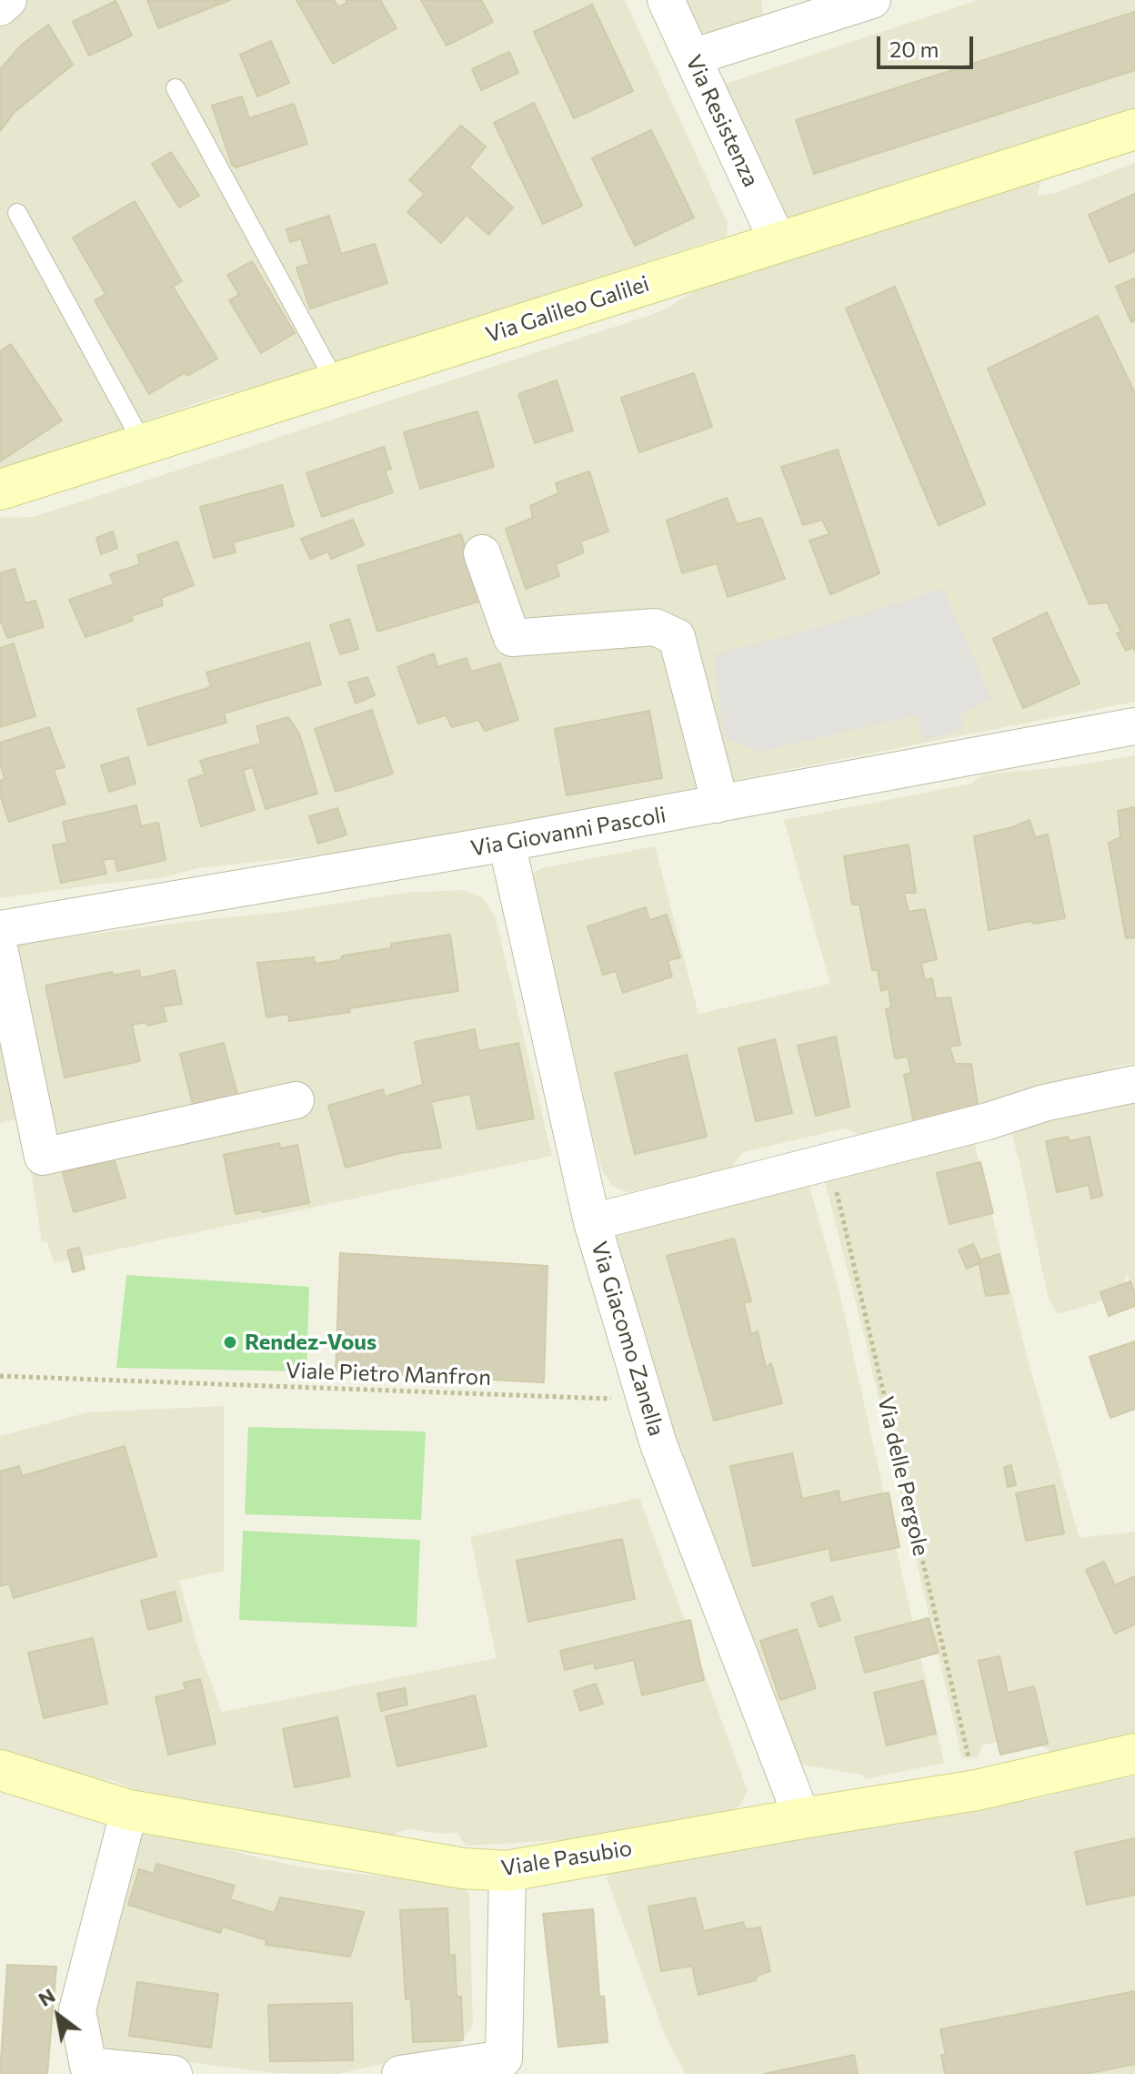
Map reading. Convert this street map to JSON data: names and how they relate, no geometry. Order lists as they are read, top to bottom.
{
  "streets": {
    "main road": ["Via Galileo Galilei", "Viale Pasubio"],
    "street": ["Via Resistenza", "Via Giovanni Pascoli", "Via Giacomo Zanella"],
    "path": ["Viale Pietro Manfron", "Via delle Pergole"]
  },
  "crossings": [
    ["Via Resistenza", "Via Galileo Galilei"],
    ["Via Giovanni Pascoli", "Via Giacomo Zanella"],
    ["Via Giacomo Zanella", "Viale Pietro Manfron"],
    ["Via Giacomo Zanella", "Viale Pasubio"],
    ["Via delle Pergole", "Viale Pasubio"]
  ],
  "places": ["Rendez-Vous"],
  "scale_bar": "20 m",
  "north": "top left"
}
